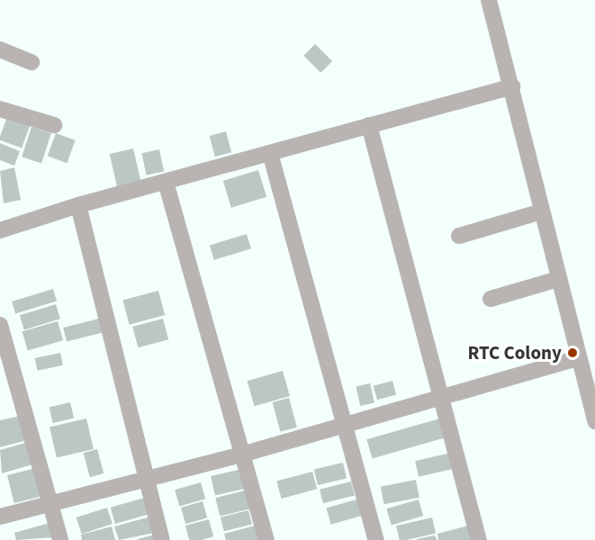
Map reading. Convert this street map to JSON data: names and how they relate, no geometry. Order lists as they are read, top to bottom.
{
  "places": ["RTC Colony"]
}
